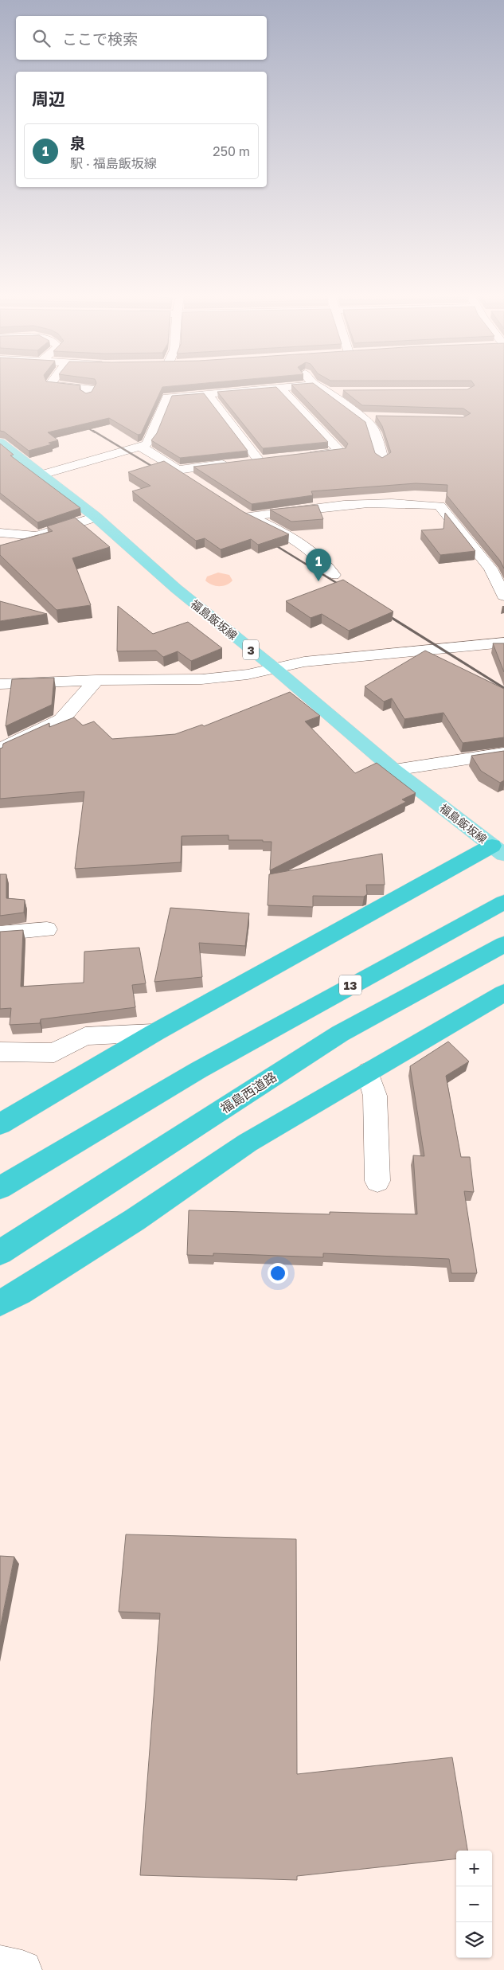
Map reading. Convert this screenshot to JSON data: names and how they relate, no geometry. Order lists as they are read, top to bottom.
{
  "streets": {
    "highway": ["13", "福島西道路"],
    "main road": ["福島飯坂線", "3"]
  },
  "page": {
    "search": "ここで検索",
    "heading": "周辺",
    "list": [
      {
        "mark": "1",
        "name": "泉",
        "note": "駅 · 福島飯坂線",
        "value": "250 m"
      }
    ],
    "pins": "1",
    "map_buttons": ["+", "−"]
  }
}
